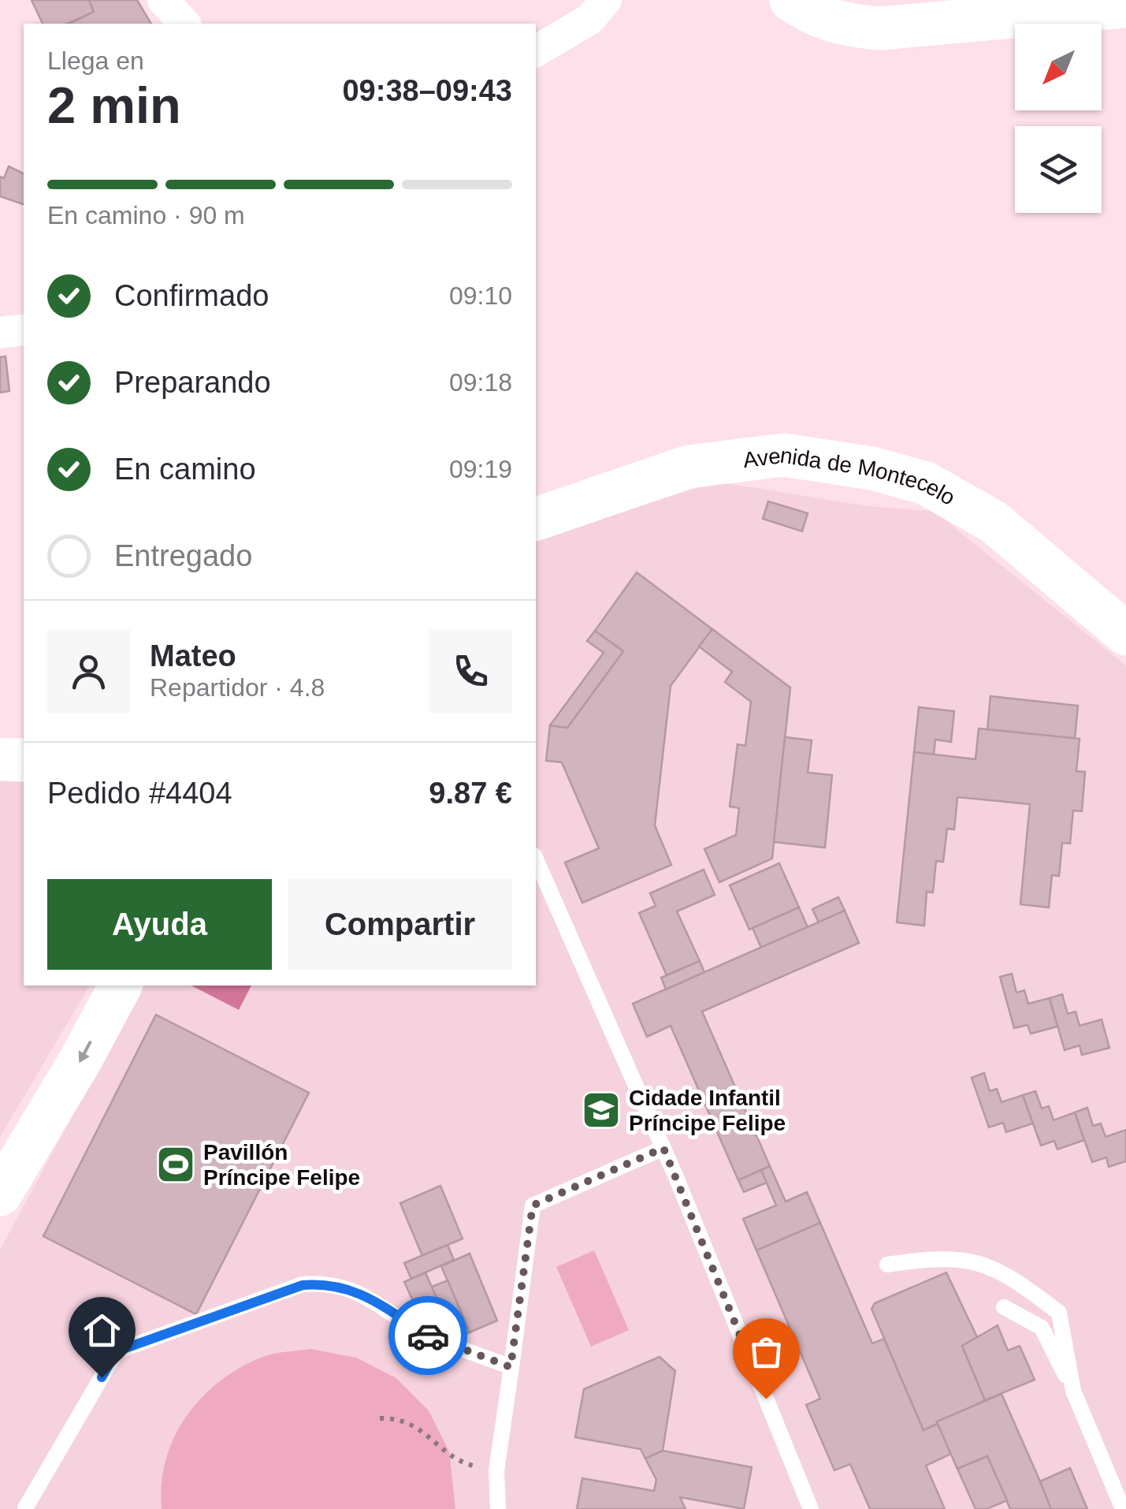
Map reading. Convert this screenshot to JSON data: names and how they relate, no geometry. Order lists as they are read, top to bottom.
{
  "streets": {
    "street": ["Avenida de Montecelo"]
  },
  "places": {
    "school or university": ["Cidade Infantil Príncipe Felipe"],
    "sports": ["Pavillón Príncipe Felipe"]
  },
  "north": "bottom left",
  "page": {
    "heading": ["2 min", "Llega en", "09:38–09:43"],
    "panel": [
      "Mateo",
      "Repartidor · 4.8",
      "Pedido #4404",
      "9.87 €"
    ],
    "bar": "En camino · 90 m",
    "list": [
      ["Confirmado", "09:10"],
      ["Preparando", "09:18"],
      ["En camino", "09:19"],
      "Entregado"
    ],
    "buttons": ["Ayuda", "Compartir"]
  }
}
